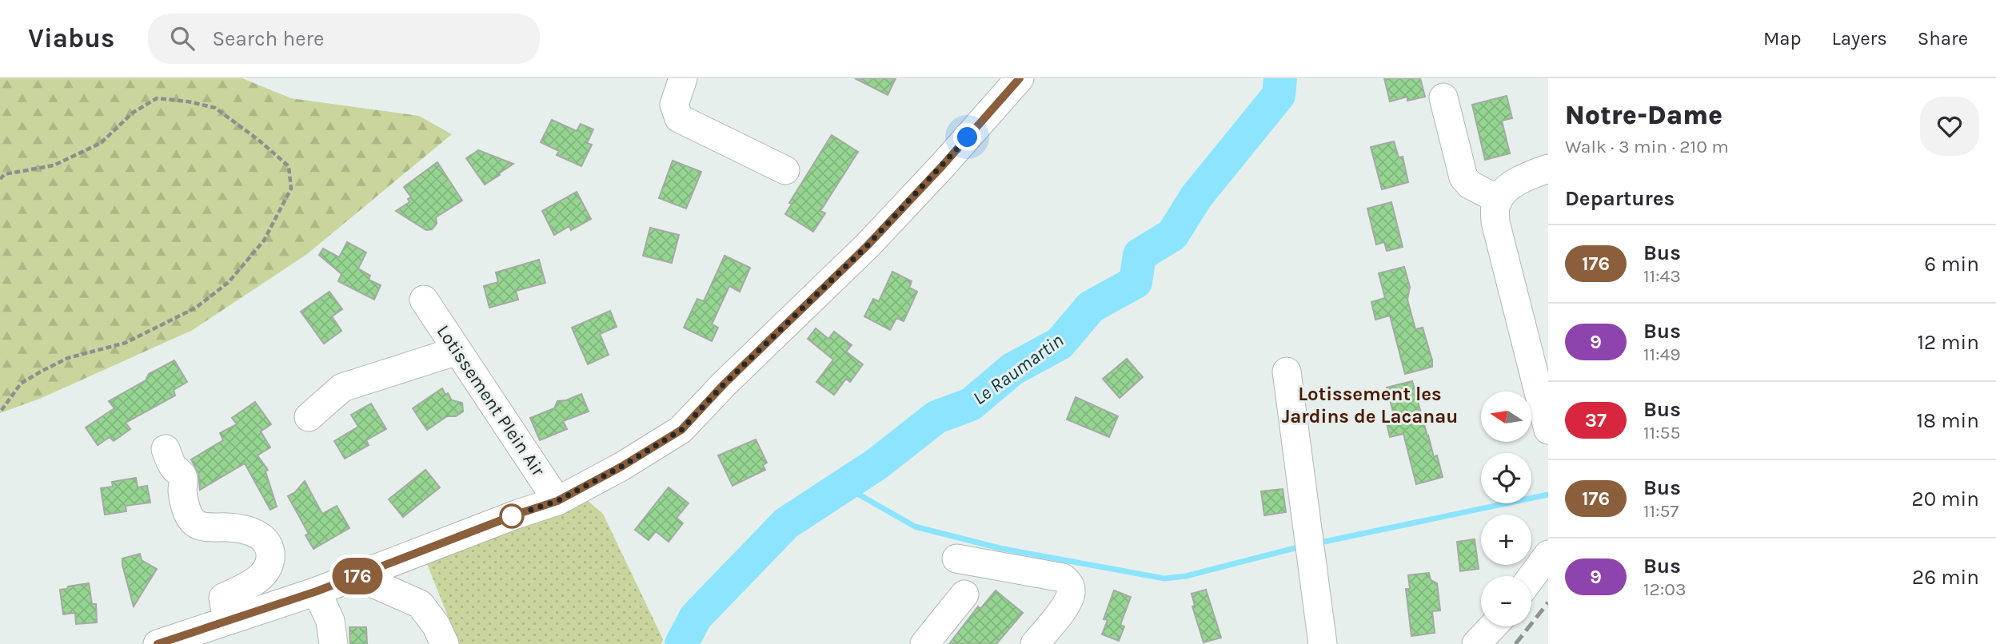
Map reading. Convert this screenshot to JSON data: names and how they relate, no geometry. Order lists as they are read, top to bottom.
{
  "streets": {
    "street": ["Lotissement Plein Air"]
  },
  "districts": ["Lotissement les Jardins de Lacanau"],
  "water": ["Le Raumartin"],
  "lines": ["bus line 176"],
  "north": "left",
  "page": {
    "header": "Viabus",
    "search": "Search here",
    "nav": ["Map", "Layers", "Share"],
    "on_map": "176",
    "heading": [
      ["Notre-Dame", "Walk · 3 min · 210 m"],
      "Departures"
    ],
    "list": [
      {
        "mark": "176",
        "name": "Bus",
        "note": "11:43",
        "value": "6 min"
      },
      {
        "mark": "9",
        "name": "Bus",
        "note": "11:49",
        "value": "12 min"
      },
      {
        "mark": "37",
        "name": "Bus",
        "note": "11:55",
        "value": "18 min"
      },
      {
        "mark": "176",
        "name": "Bus",
        "note": "11:57",
        "value": "20 min"
      },
      {
        "mark": "9",
        "name": "Bus",
        "note": "12:03",
        "value": "26 min"
      }
    ],
    "map_buttons": ["+", "−"]
  }
}
